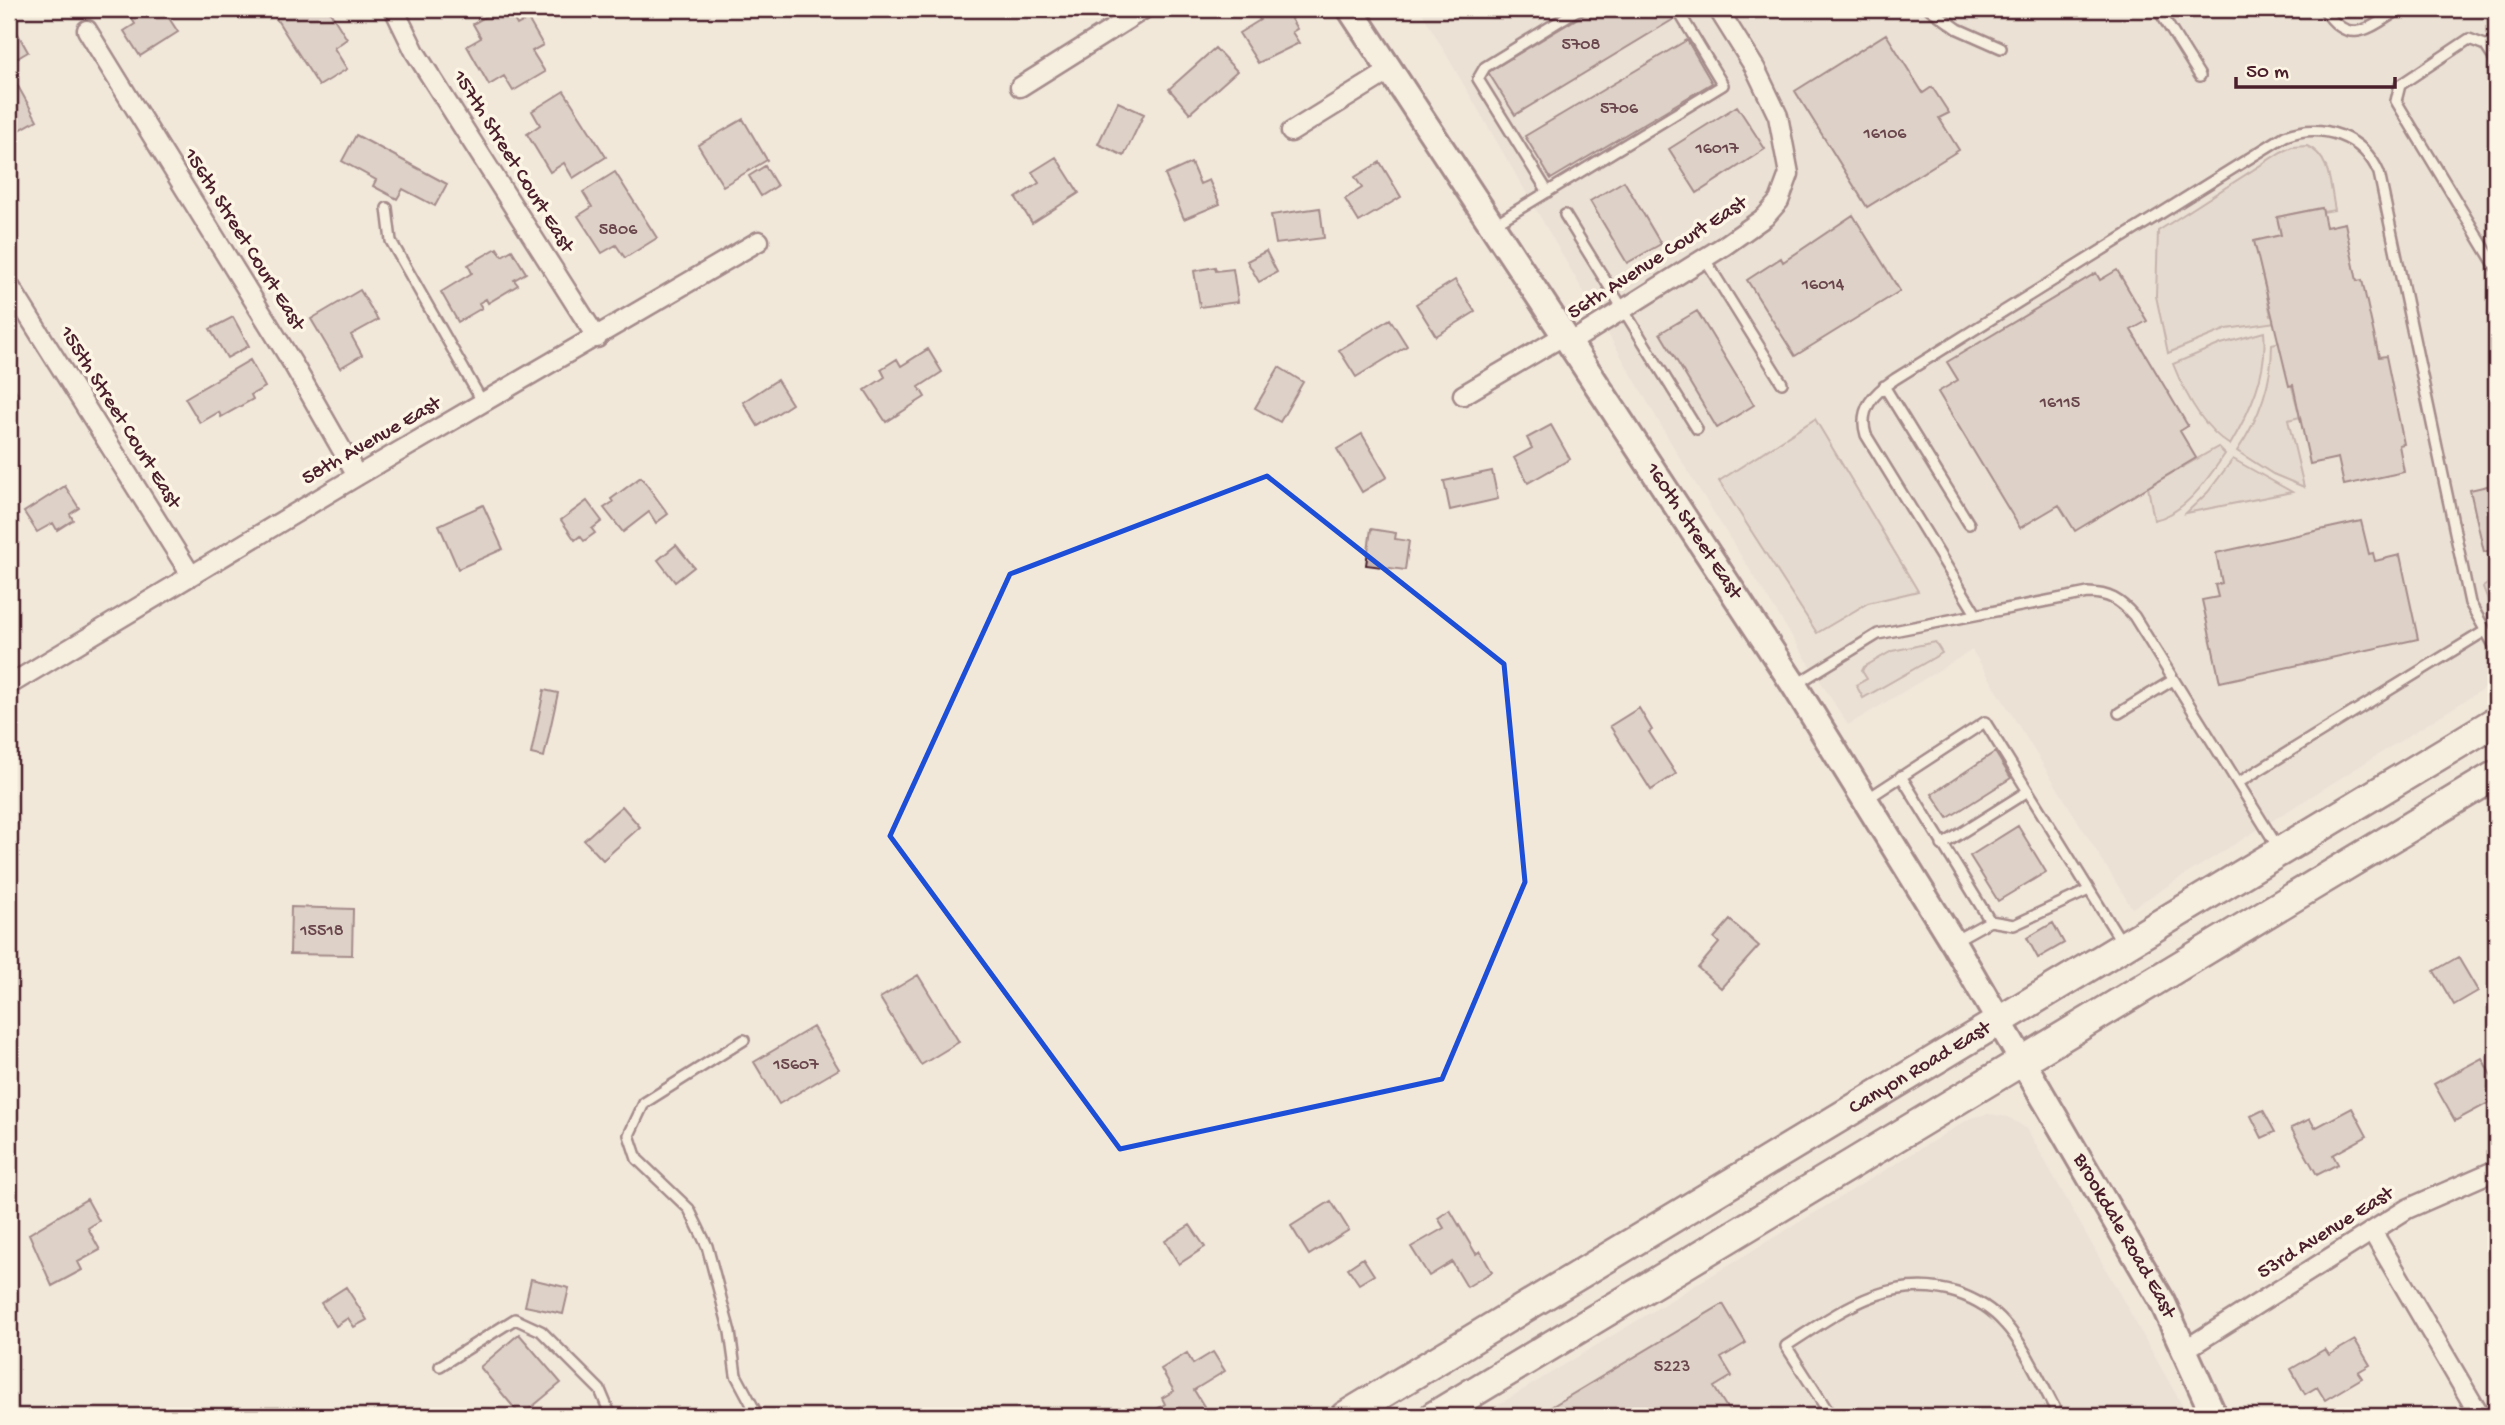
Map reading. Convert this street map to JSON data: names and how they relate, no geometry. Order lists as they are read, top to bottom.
{
  "streets": {
    "main road": ["160th Street East", "Canyon Road East", "Brookdale Road East"],
    "street": [
      "157th Street Court East",
      "156th Street Court East",
      "56th Avenue Court East",
      "155th Street Court East",
      "58th Avenue East",
      "53rd Avenue East"
    ]
  },
  "crossings": [
    ["157th Street Court East", "58th Avenue East"],
    ["156th Street Court East", "58th Avenue East"],
    ["56th Avenue Court East", "160th Street East"],
    ["155th Street Court East", "58th Avenue East"],
    ["160th Street East", "Canyon Road East"],
    ["160th Street East", "Brookdale Road East"],
    ["53rd Avenue East", "Brookdale Road East"]
  ],
  "house_numbers": [
    "5708",
    "5706",
    "16106",
    "16017",
    "5806",
    "16014",
    "16115",
    "15518",
    "15607",
    "5223"
  ],
  "scale_bar": "50 m"
}
